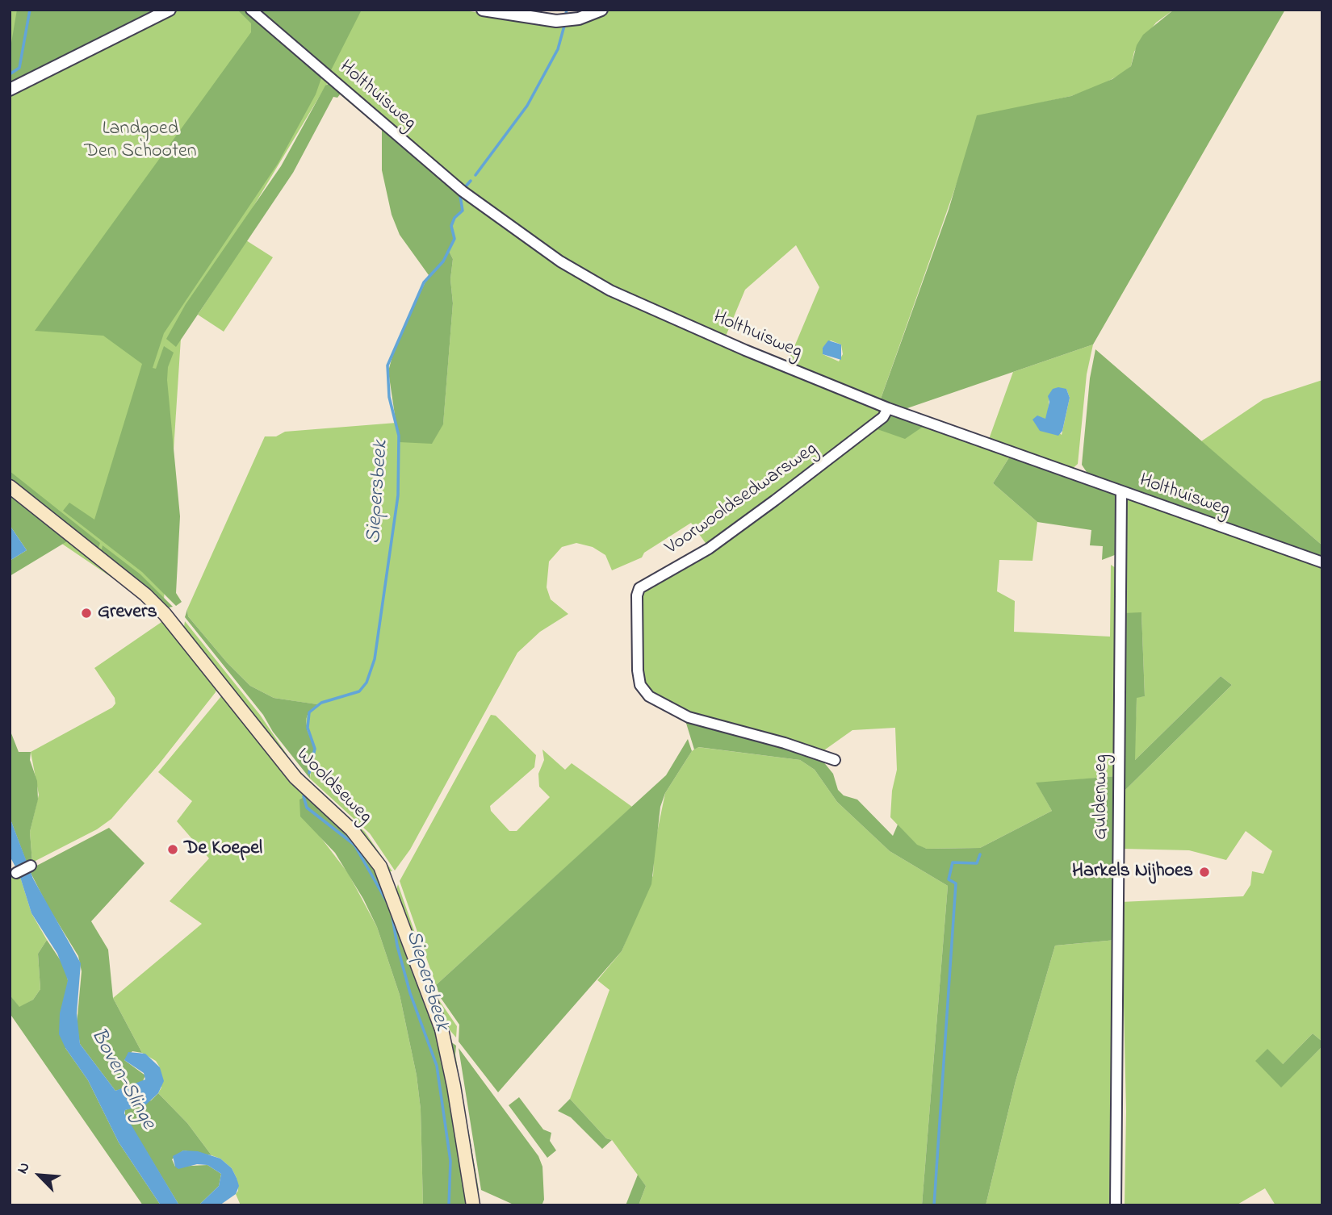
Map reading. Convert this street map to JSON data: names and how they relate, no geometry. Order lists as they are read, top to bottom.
{
  "streets": {
    "main road": ["Wooldseweg"],
    "street": ["Holthuisweg", "Voorwooldsedwarsweg", "Guldenweg"]
  },
  "crossings": [
    ["Holthuisweg", "Voorwooldsedwarsweg"],
    ["Holthuisweg", "Guldenweg"]
  ],
  "water": ["Siepersbeek", "Boven-Slinge"],
  "parks": ["Landgoed Den Schooten"],
  "places": ["Grevers", "De Koepel", "Harkels Nijhoes"],
  "north": "top left"
}
